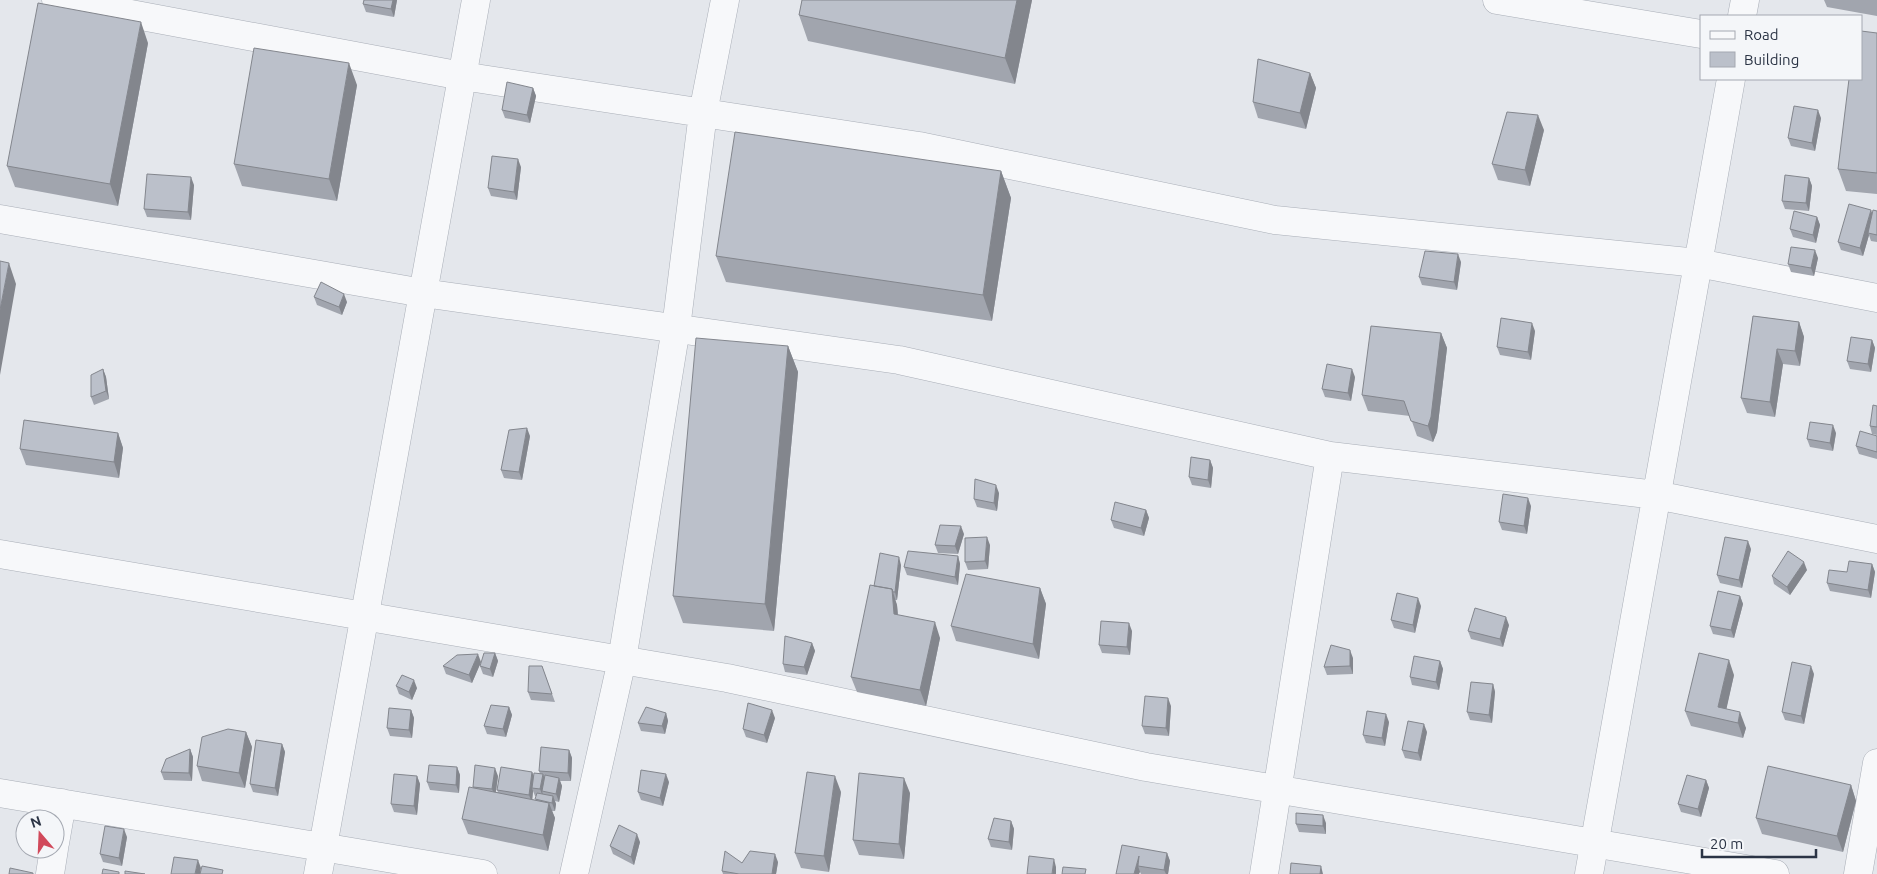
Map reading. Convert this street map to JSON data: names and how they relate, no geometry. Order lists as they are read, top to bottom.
{
  "legend": ["Road", "Building"],
  "scale_bar": "20 m",
  "north": "top"
}
